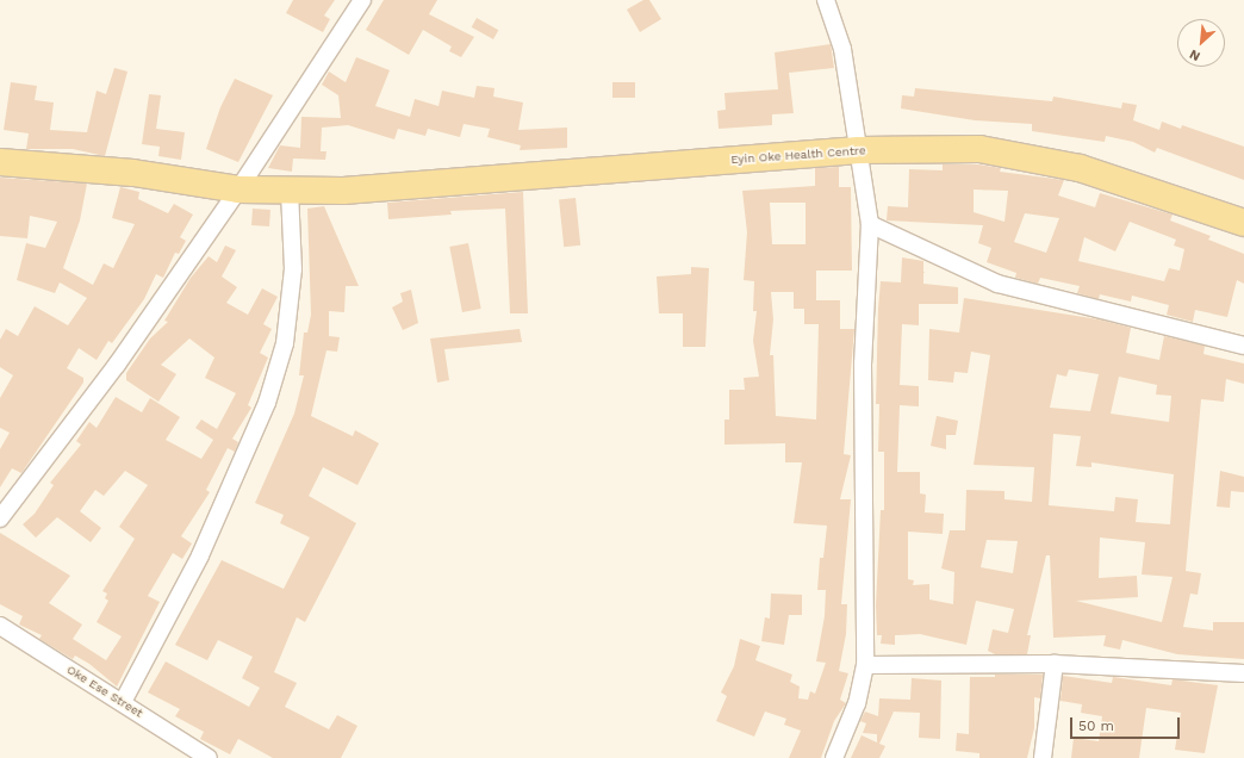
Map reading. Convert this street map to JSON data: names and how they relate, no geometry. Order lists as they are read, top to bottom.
{
  "streets": {
    "main road": ["Eyin Oke Health Centre"],
    "street": ["Oke Ese Street"]
  },
  "scale_bar": "50 m",
  "north": "bottom left"
}
